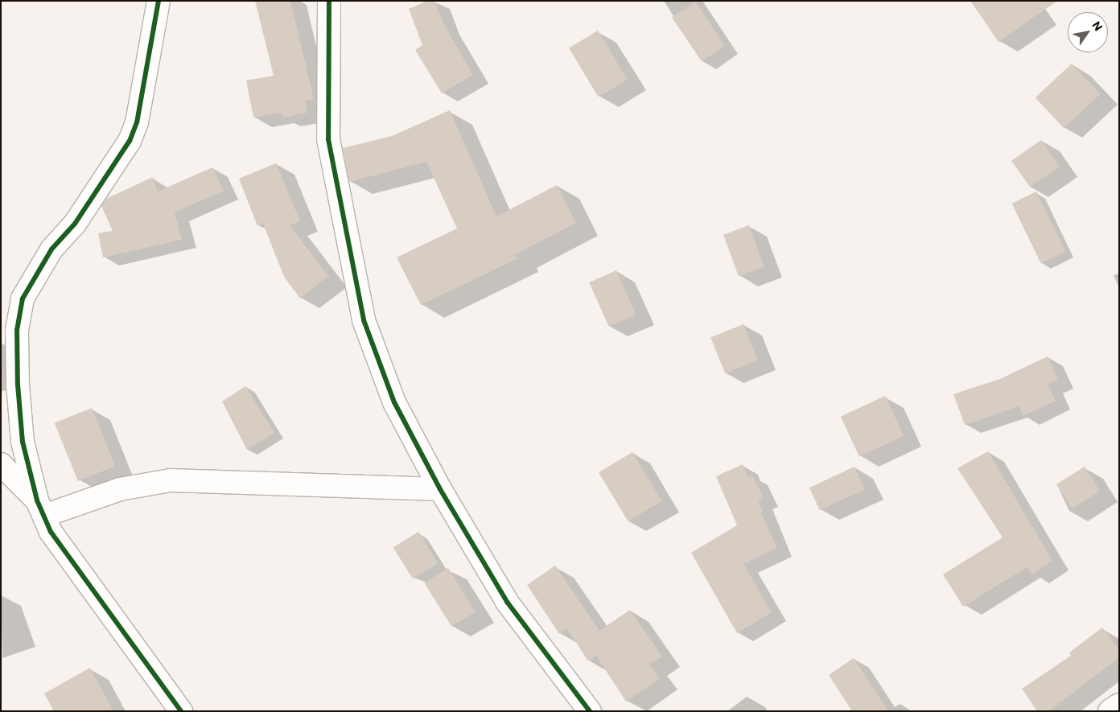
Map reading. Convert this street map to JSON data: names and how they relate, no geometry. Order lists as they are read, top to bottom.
{
  "north": "top right"
}
